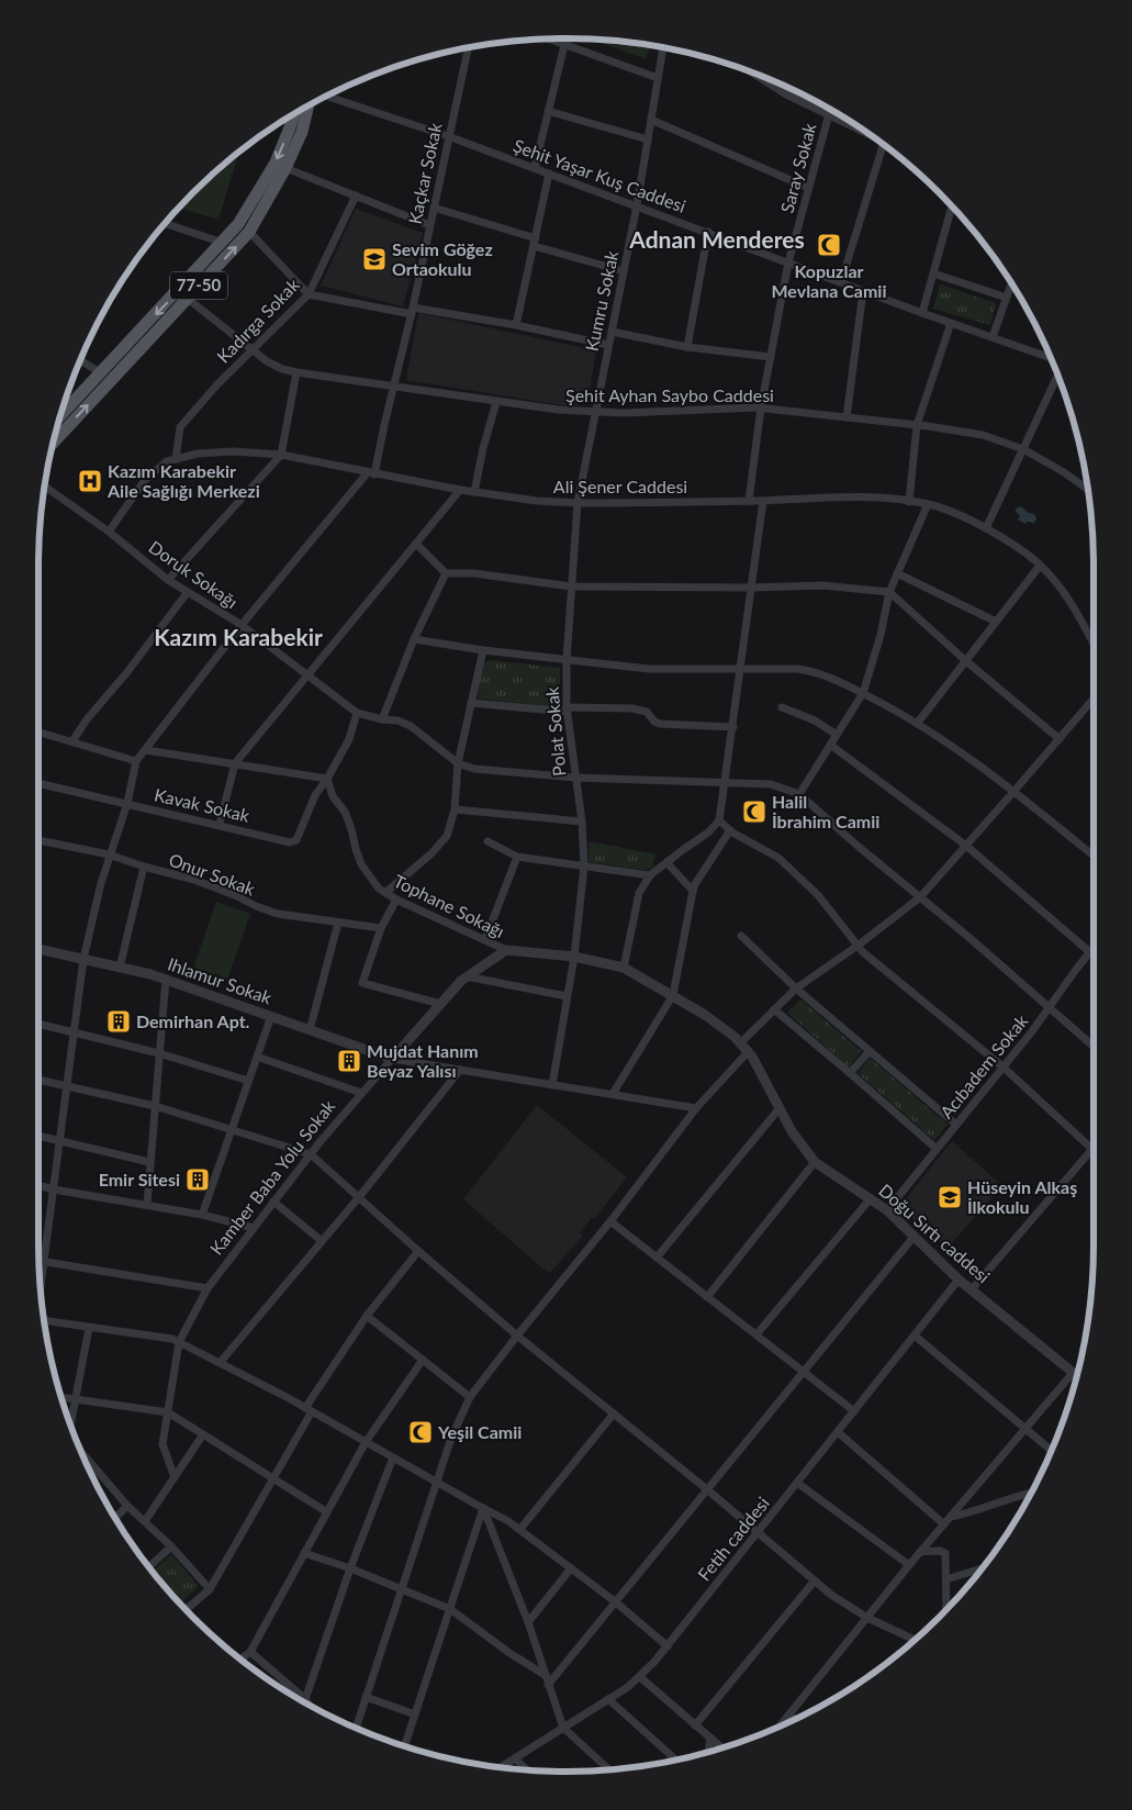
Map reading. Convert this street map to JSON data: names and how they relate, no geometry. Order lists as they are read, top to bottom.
{
  "streets": {
    "main road": ["77-50"],
    "street": [
      "Saray Sokak",
      "Kaçkar Sokak",
      "Şehit Yaşar Kuş Caddesi",
      "Kumru Sokak",
      "Kadırga Sokak",
      "Şehit Ayhan Saybo Caddesi",
      "Ali Şener Caddesi",
      "Doruk Sokağı",
      "Polat Sokak",
      "Kavak Sokak",
      "Onur Sokak",
      "Tophane Sokağı",
      "Ihlamur Sokak",
      "Acıbadem Sokak",
      "Kamber Baba Yolu Sokak",
      "Doğu Sırtı caddesi",
      "Fetih caddesi"
    ]
  },
  "crossings": [
    ["Saray Sokak", "Şehit Yaşar Kuş Caddesi"],
    ["Saray Sokak", "Şehit Ayhan Saybo Caddesi"],
    ["Saray Sokak", "Ali Şener Caddesi"],
    ["Kaçkar Sokak", "Şehit Yaşar Kuş Caddesi"],
    ["Kaçkar Sokak", "Şehit Ayhan Saybo Caddesi"],
    ["Kaçkar Sokak", "Ali Şener Caddesi"],
    ["Şehit Yaşar Kuş Caddesi", "Kumru Sokak"],
    ["77-50", "Şehit Ayhan Saybo Caddesi"],
    ["Kumru Sokak", "Şehit Ayhan Saybo Caddesi"],
    ["Kumru Sokak", "Ali Şener Caddesi"],
    ["Kumru Sokak", "Polat Sokak"],
    ["Kadırga Sokak", "Şehit Ayhan Saybo Caddesi"],
    ["Kadırga Sokak", "Ali Şener Caddesi"],
    ["Ali Şener Caddesi", "Doruk Sokağı"],
    ["Ali Şener Caddesi", "Polat Sokak"],
    ["Polat Sokak", "Doğu Sırtı caddesi"],
    ["Kavak Sokak", "Tophane Sokağı"],
    ["Tophane Sokağı", "Kamber Baba Yolu Sokak"],
    ["Tophane Sokağı", "Doğu Sırtı caddesi"],
    ["Ihlamur Sokak", "Kamber Baba Yolu Sokak"],
    ["Acıbadem Sokak", "Doğu Sırtı caddesi"],
    ["Kamber Baba Yolu Sokak", "Doğu Sırtı caddesi"],
    ["Doğu Sırtı caddesi", "Fetih caddesi"]
  ],
  "districts": ["Adnan Menderes", "Kazım Karabekir"],
  "places": {
    "mosque": ["Kopuzlar Mevlana Camii", "Halil İbrahim Camii", "Yeşil Camii"],
    "school or university": ["Sevim Göğez Ortaokulu", "Hüseyin Alkaş İlkokulu"],
    "hospital": ["Kazım Karabekir Aile Sağlığı Merkezi"],
    "building": ["Demirhan Apt.", "Mujdat Hanım Beyaz Yalısı", "Emir Sitesi"]
  }
}
